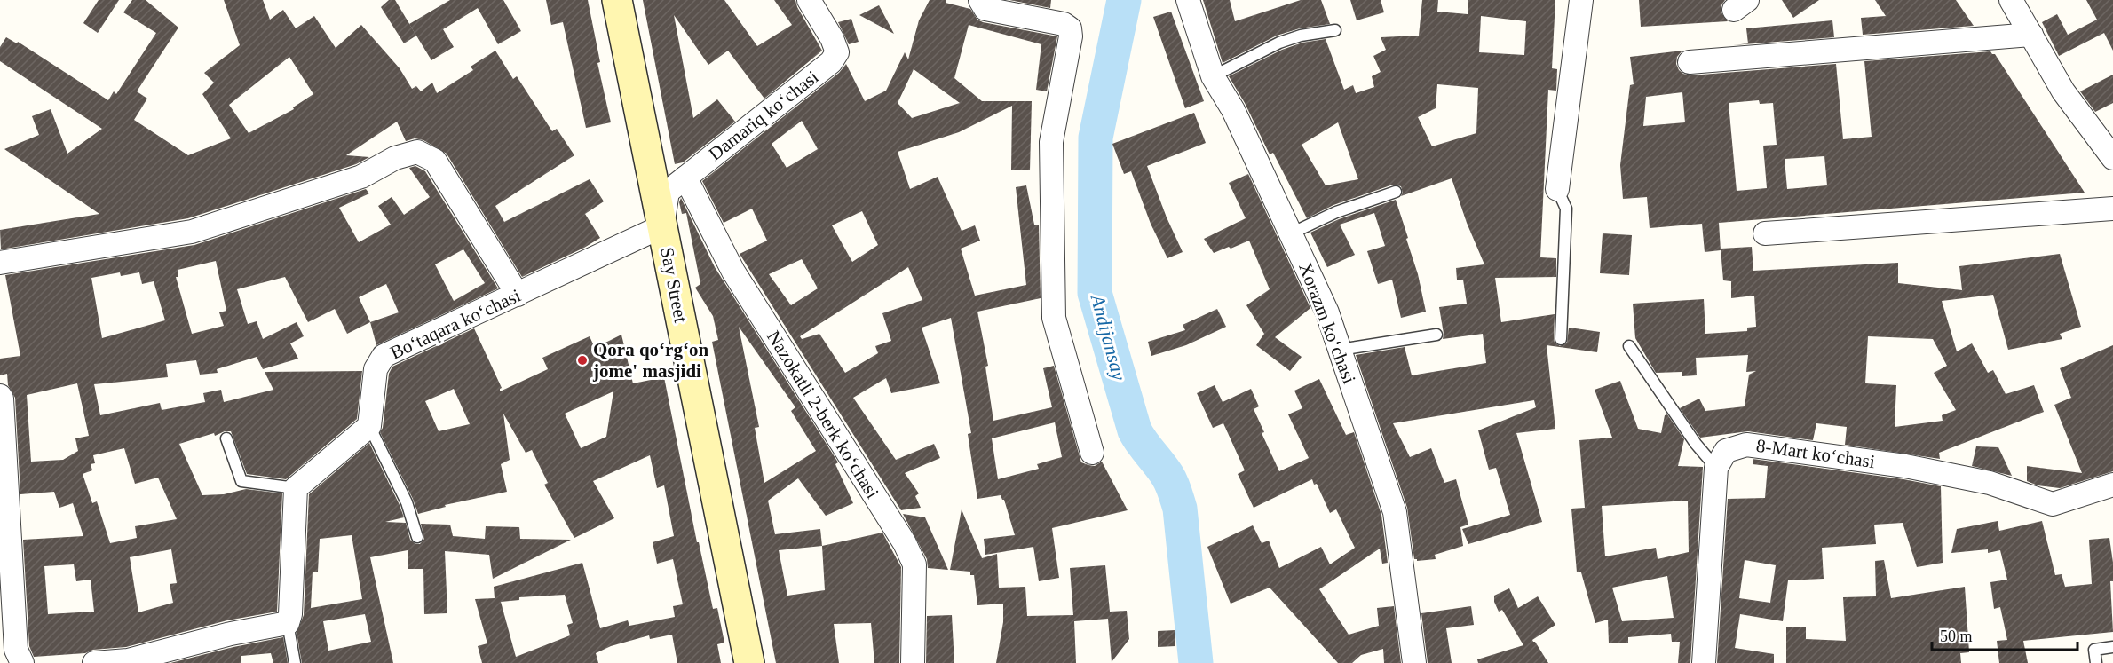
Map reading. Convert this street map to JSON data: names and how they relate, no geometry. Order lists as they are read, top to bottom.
{
  "streets": {
    "main road": ["Say Street"],
    "street": [
      "Damariq koʻchasi",
      "Xorazm koʻchasi",
      "Boʻtaqara koʻchasi",
      "Nazokatli 2-berk koʻchasi",
      "8-Mart koʻchasi"
    ]
  },
  "crossings": [
    ["Damariq koʻchasi", "Say Street"],
    ["Damariq koʻchasi", "Boʻtaqara koʻchasi"],
    ["Damariq koʻchasi", "Nazokatli 2-berk koʻchasi"],
    ["Say Street", "Boʻtaqara koʻchasi"]
  ],
  "water": ["Andijansay"],
  "places": ["Qora qoʻrgʻon jome' masjidi"],
  "scale_bar": "50 m"
}
